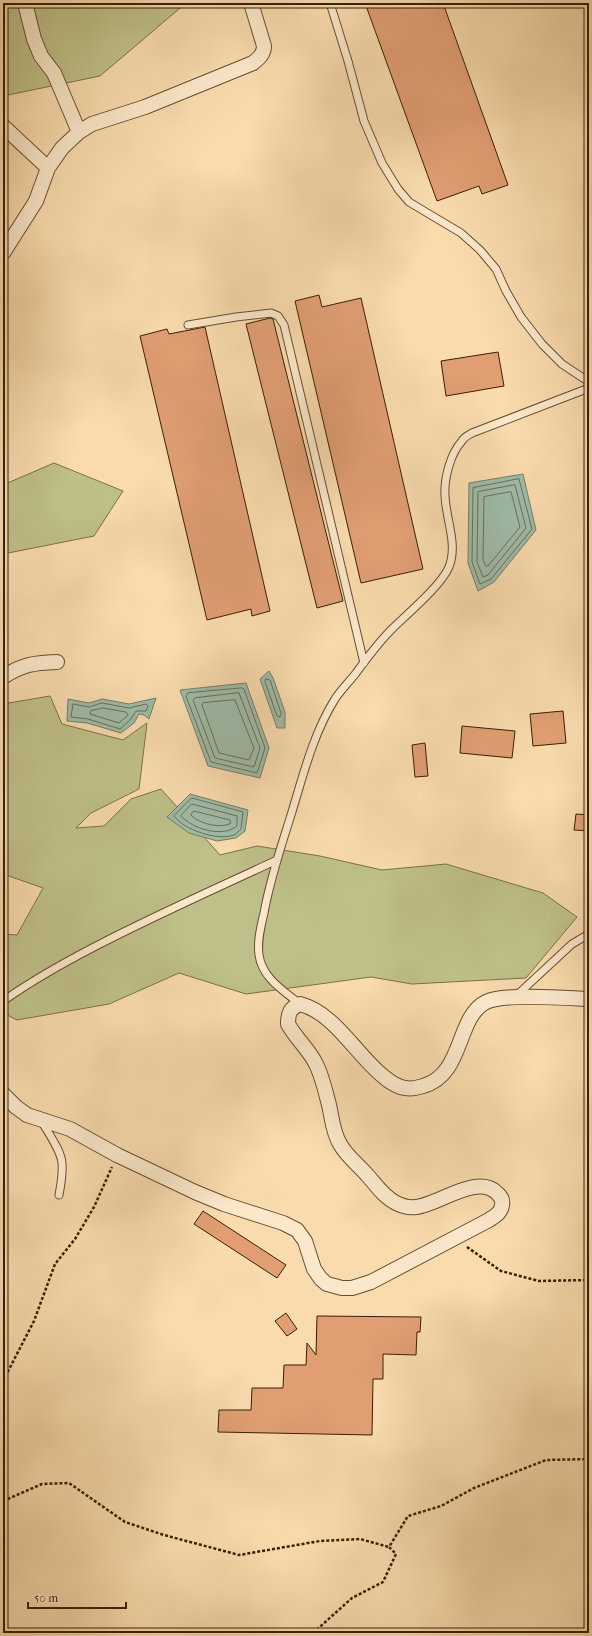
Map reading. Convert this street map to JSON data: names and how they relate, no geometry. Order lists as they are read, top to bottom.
{
  "scale_bar": "50 m"
}
